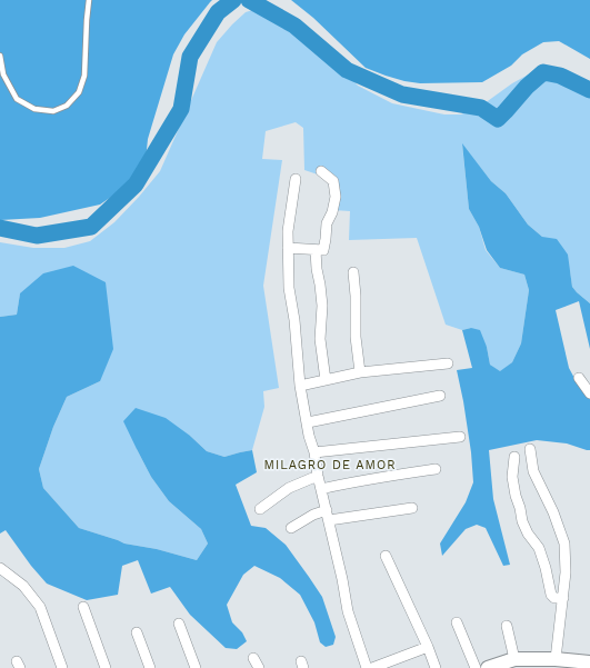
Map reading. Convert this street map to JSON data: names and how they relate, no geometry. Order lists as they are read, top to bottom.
{
  "districts": ["MILAGRO DE AMOR"]
}
